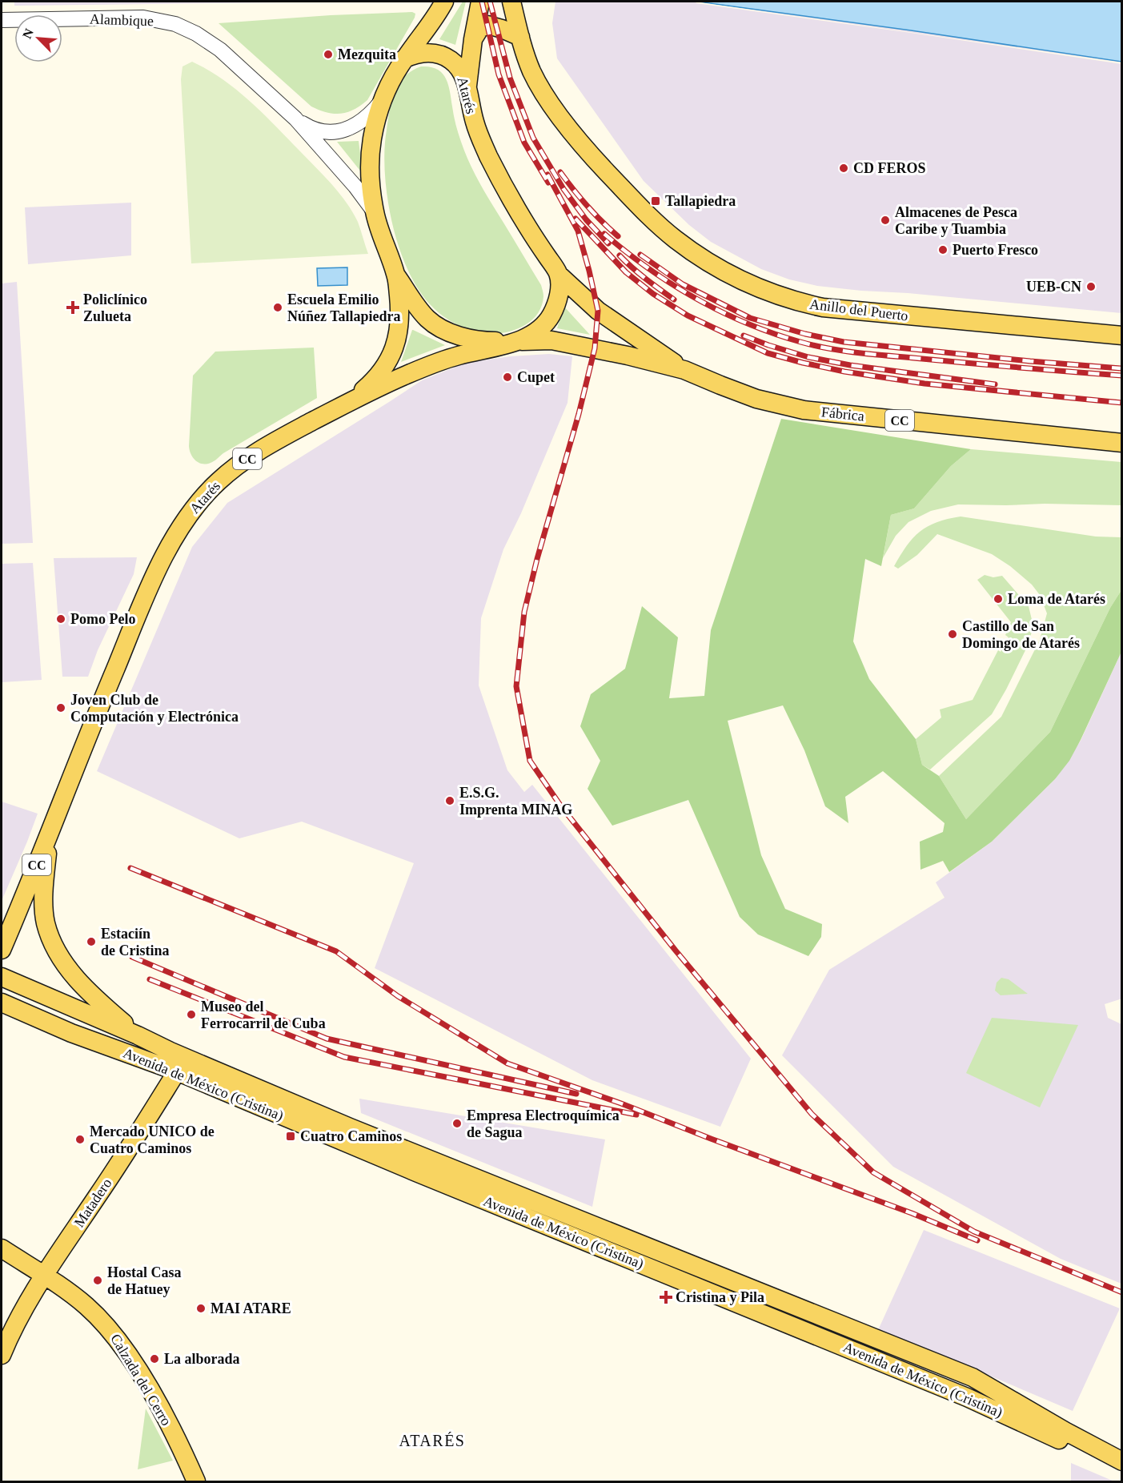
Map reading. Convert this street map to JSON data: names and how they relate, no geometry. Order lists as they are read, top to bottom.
{
  "streets": {
    "main road": [
      "Atarés",
      "Anillo del Puerto",
      "Fábrica",
      "CC",
      "Avenida de México (Cristina)",
      "Matadero",
      "Calzada del Cerro"
    ],
    "street": ["Alambique"]
  },
  "crossings": [
    ["Alambique", "Atarés"],
    ["Atarés", "Fábrica"],
    ["Atarés", "CC"],
    ["Avenida de México (Cristina)", "Matadero"],
    ["Matadero", "Calzada del Cerro"]
  ],
  "districts": ["ATARÉS"],
  "places": {
    "other": [
      "Mezquita",
      "CD FEROS",
      "Almacenes de Pesca Caribe y Tuambia",
      "Puerto Fresco",
      "UEB-CN",
      "Escuela Emilio Núñez Tallapiedra",
      "Cupet",
      "Loma de Atarés",
      "Pomo Pelo",
      "Castillo de San Domingo de Atarés",
      "Joven Club de Computación y Electrónica",
      "E.S.G. Imprenta MINAG",
      "Estaciín de Cristina",
      "Museo del Ferrocarril de Cuba",
      "Empresa Electroquímica de Sagua",
      "Mercado UNICO de Cuatro Caminos",
      "Hostal Casa de Hatuey",
      "MAI ATARE",
      "La alborada"
    ],
    "transit": ["Tallapiedra", "Cuatro Caminos"],
    "health": ["Policlínico Zulueta", "Cristina y Pila"]
  },
  "north": "top left"
}
